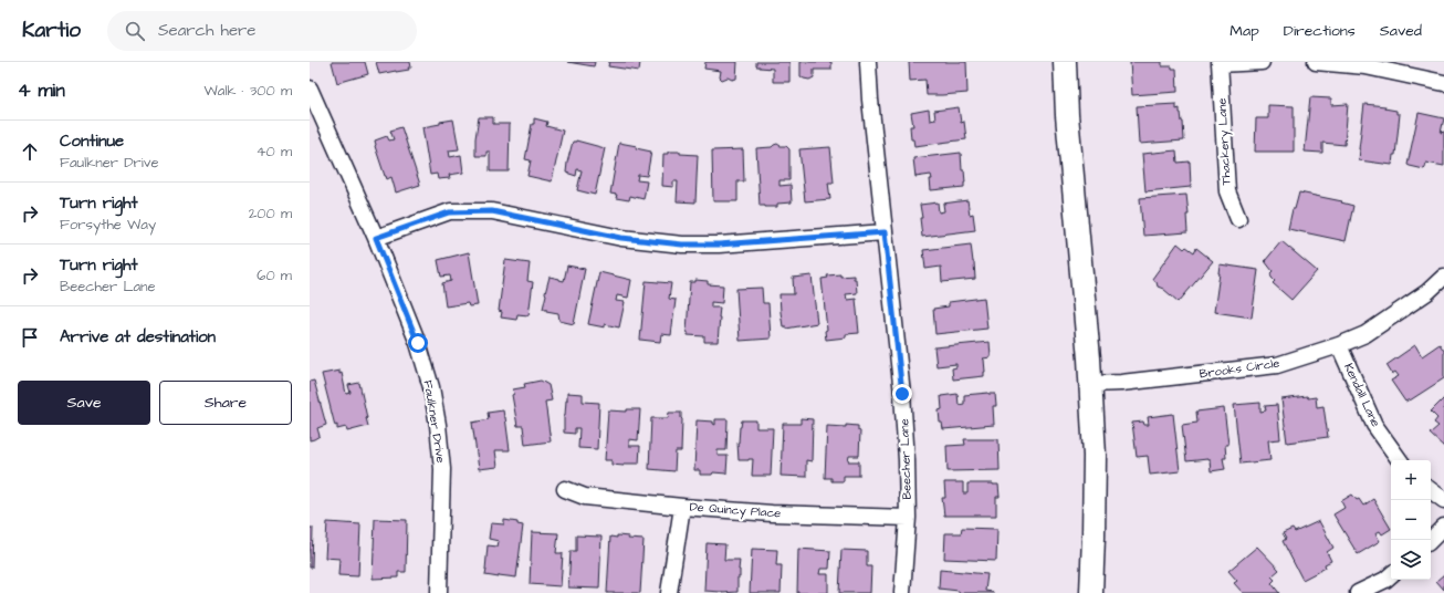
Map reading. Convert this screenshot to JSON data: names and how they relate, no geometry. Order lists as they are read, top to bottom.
{
  "streets": {
    "street": [
      "Thackery Lane",
      "Brooks Circle",
      "Kendall Lane",
      "Faulkner Drive",
      "Beecher Lane",
      "De Quincy Place"
    ]
  },
  "crossings": [
    ["Brooks Circle", "Kendall Lane"],
    ["Beecher Lane", "De Quincy Place"]
  ],
  "page": {
    "header": "Kartio",
    "search": "Search here",
    "nav": ["Map", "Directions", "Saved"],
    "heading": ["4 min", "Walk · 300 m"],
    "list": [
      ["Continue", "Faulkner Drive", "40 m"],
      ["Turn right", "Forsythe Way", "200 m"],
      ["Turn right", "Beecher Lane", "60 m"],
      "Arrive at destination"
    ],
    "buttons": ["Save", "Share"],
    "map_buttons": ["+", "−"]
  }
}
